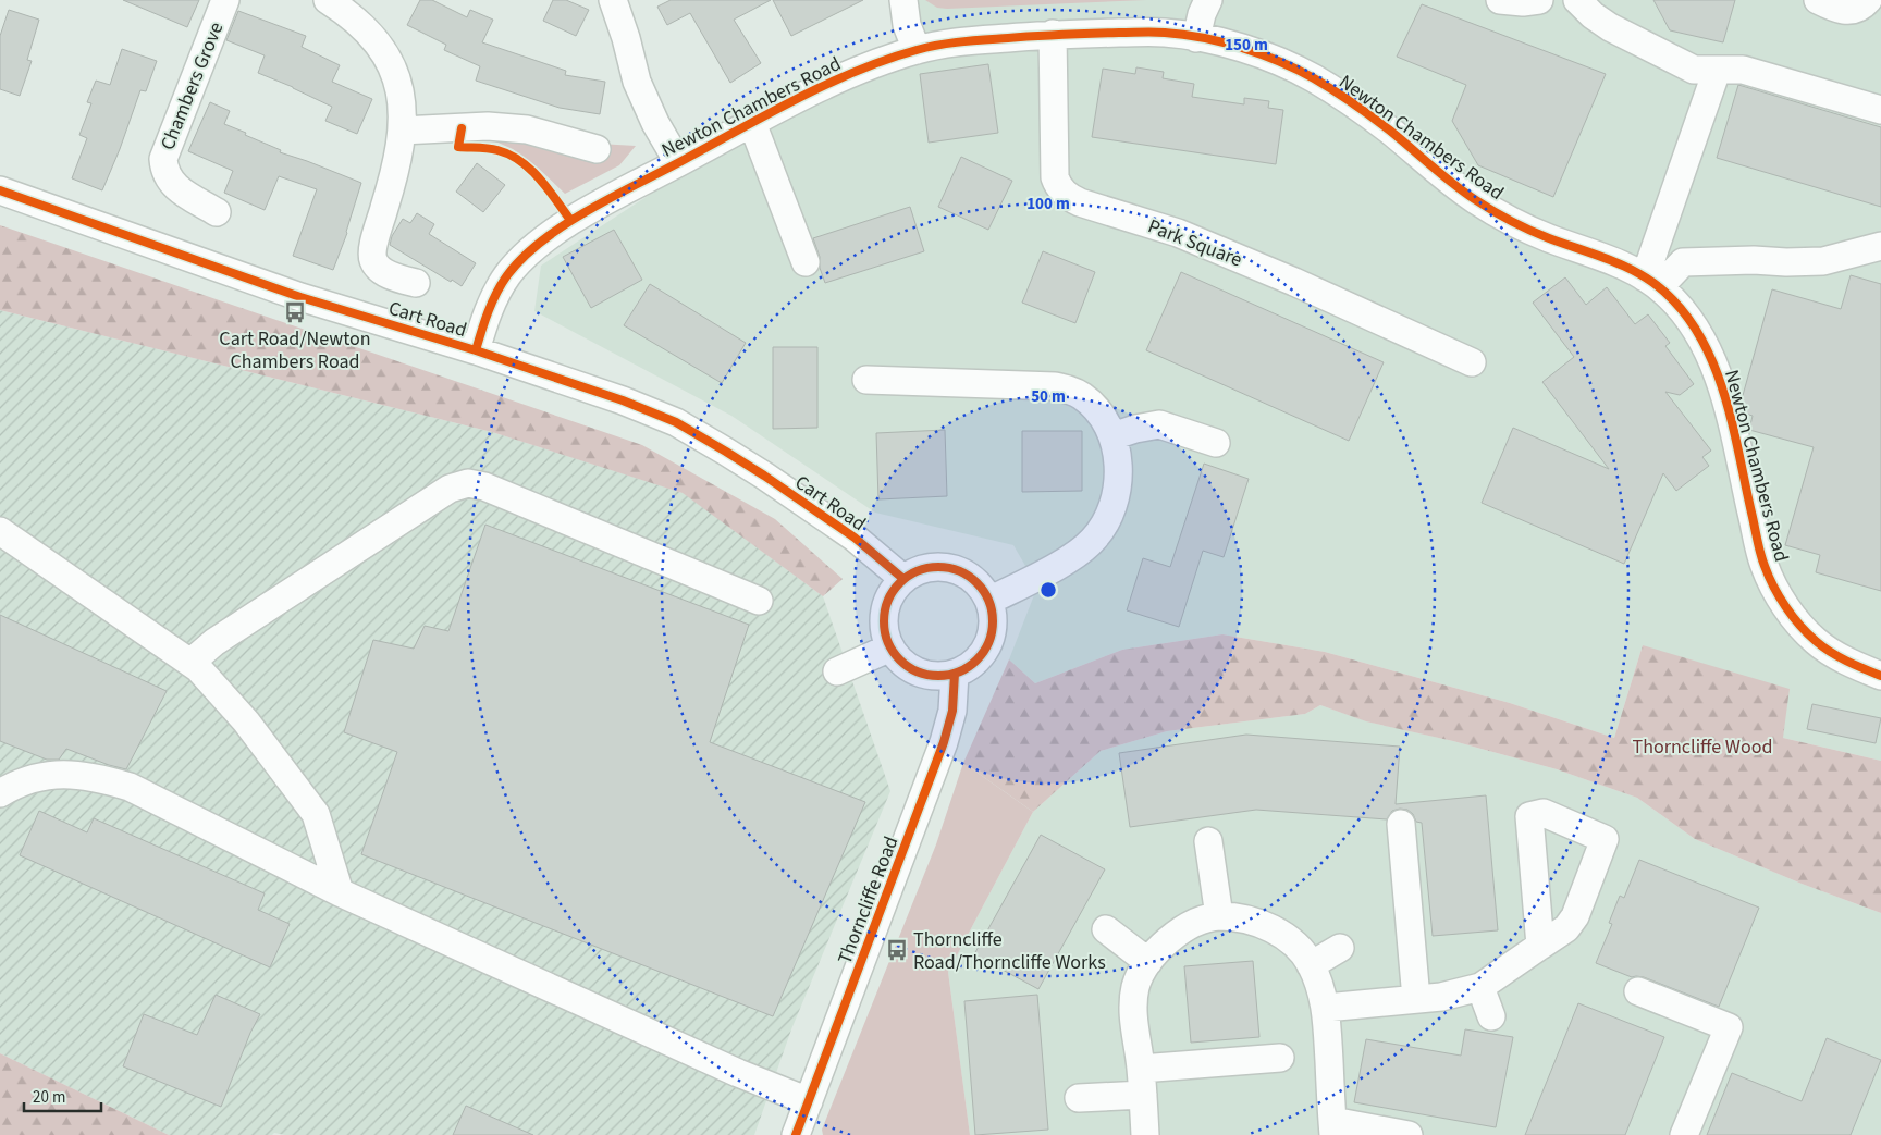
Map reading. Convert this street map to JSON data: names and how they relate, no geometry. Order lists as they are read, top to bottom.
{
  "streets": {
    "street": [
      "Chambers Grove",
      "Newton Chambers Road",
      "Park Square",
      "Cart Road",
      "Thorncliffe Road"
    ]
  },
  "crossings": [
    ["Newton Chambers Road", "Park Square"],
    ["Newton Chambers Road", "Cart Road"],
    ["Cart Road", "Thorncliffe Road"]
  ],
  "parks": ["Thorncliffe Wood"],
  "places": {
    "bus stop": ["Cart Road/Newton Chambers Road", "Thorncliffe Road/Thorncliffe Works"]
  },
  "scale_bar": "20 m",
  "rings": ["150 m", "100 m", "50 m"]
}
